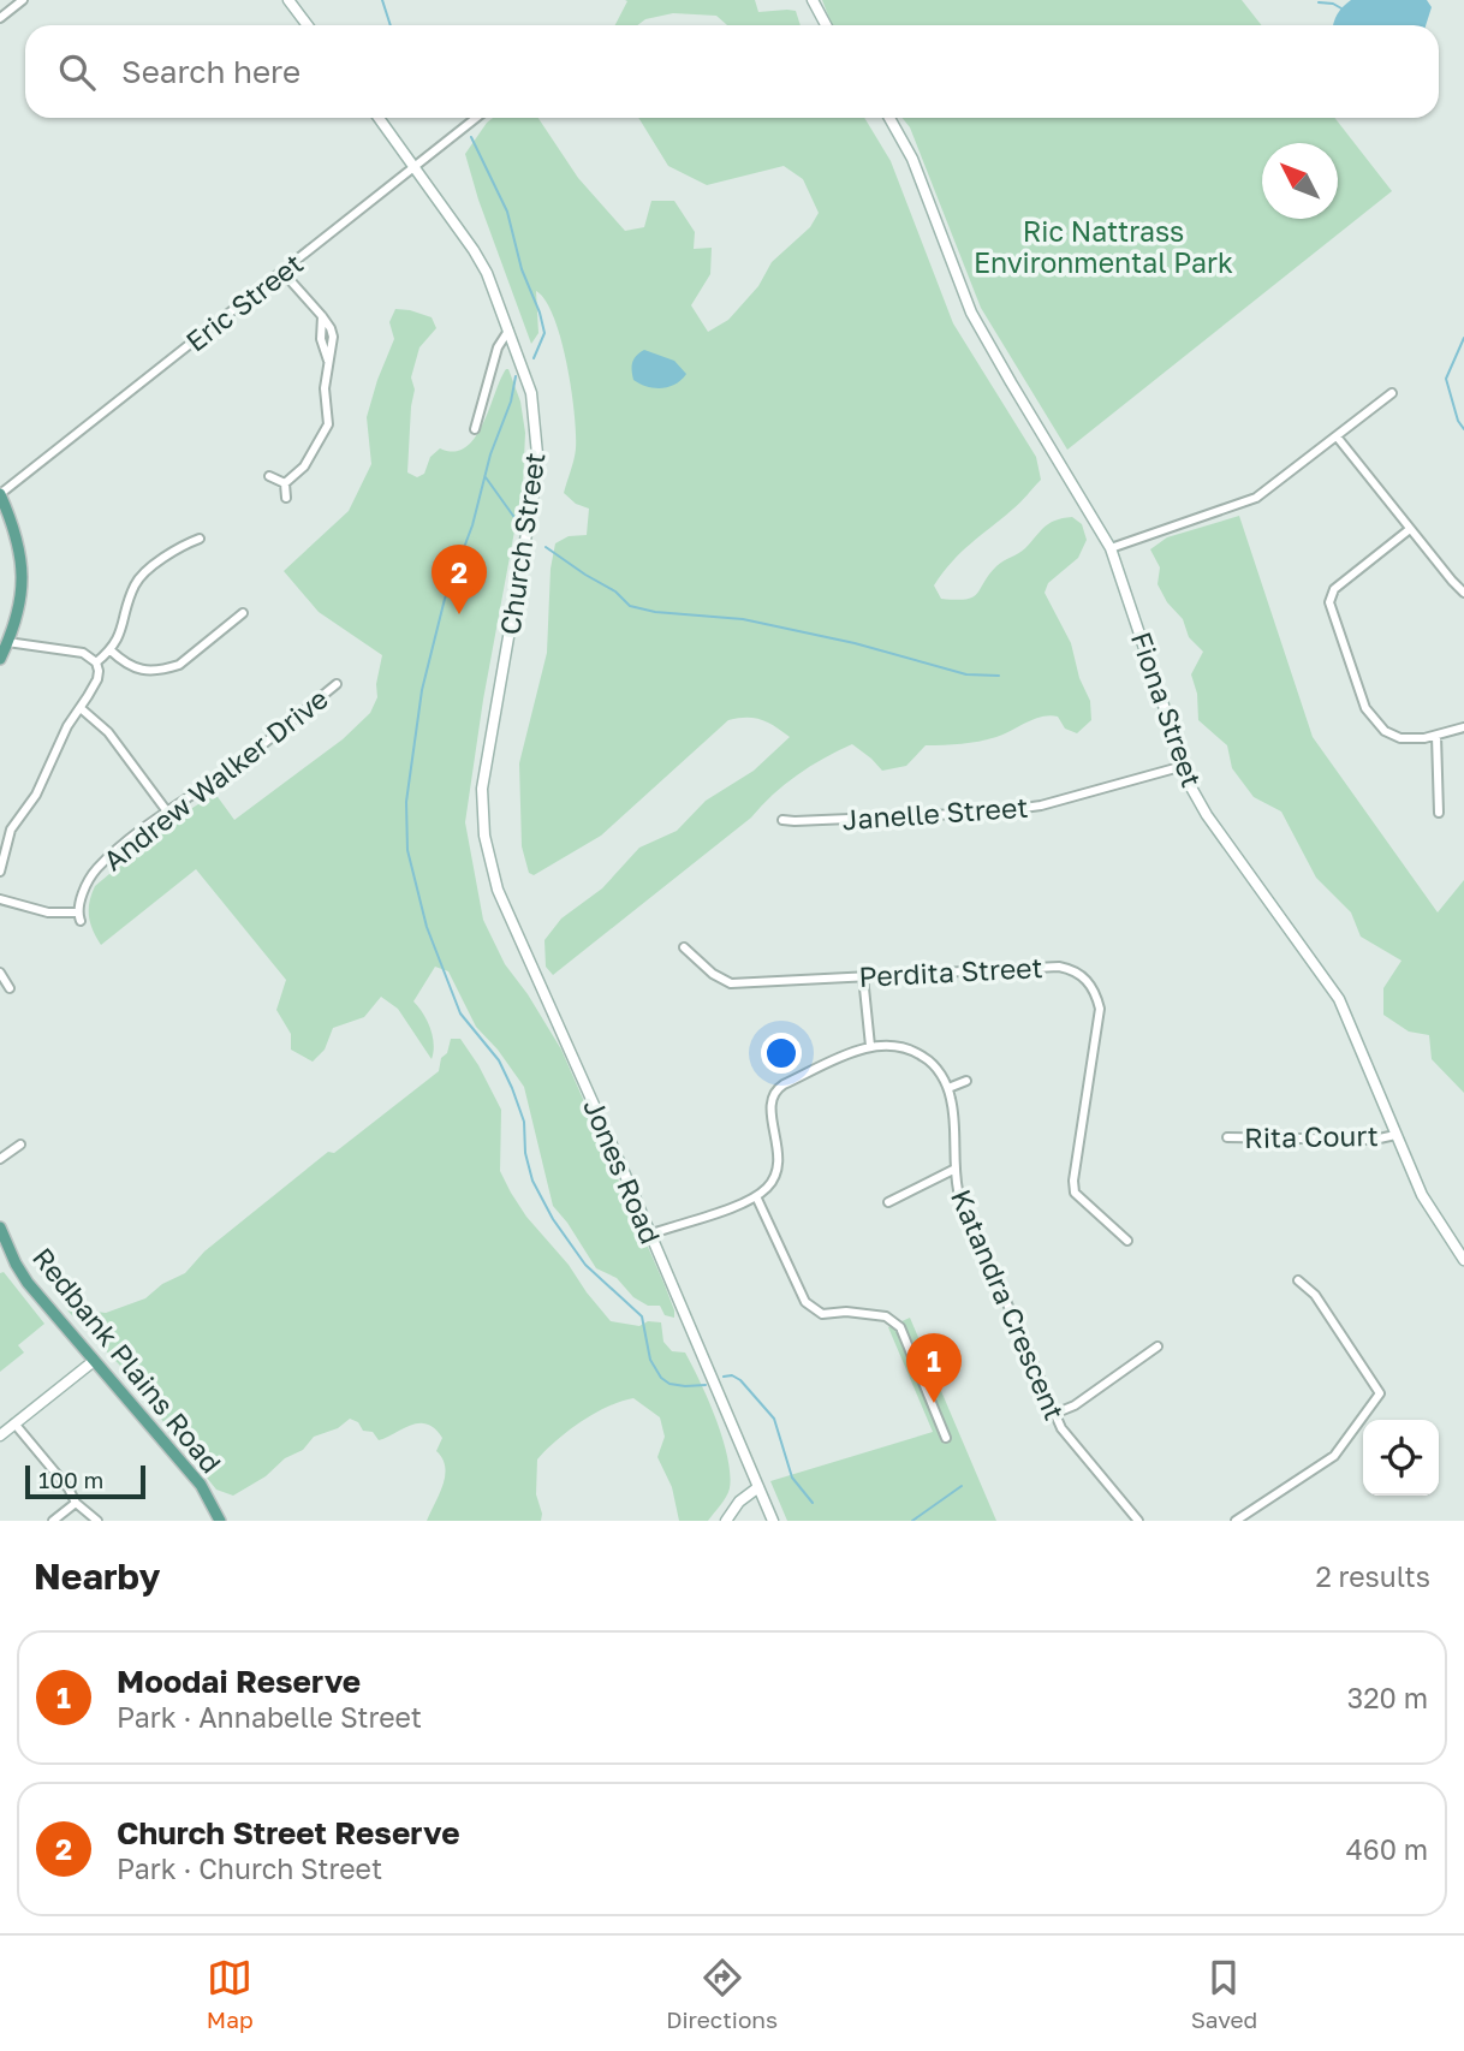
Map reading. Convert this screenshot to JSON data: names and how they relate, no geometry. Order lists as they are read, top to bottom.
{
  "streets": {
    "main road": ["Redbank Plains Road"],
    "street": [
      "Eric Street",
      "Church Street",
      "Fiona Street",
      "Andrew Walker Drive",
      "Janelle Street",
      "Perdita Street",
      "Rita Court",
      "Jones Road",
      "Katandra Crescent"
    ]
  },
  "crossings": [
    ["Eric Street", "Church Street"],
    ["Church Street", "Jones Road"],
    ["Fiona Street", "Janelle Street"],
    ["Fiona Street", "Rita Court"]
  ],
  "parks": ["Ric Nattrass Environmental Park"],
  "scale_bar": "100 m",
  "north": "top left",
  "page": {
    "search": "Search here",
    "pins": ["2", "1"],
    "scale": "100 m",
    "heading": ["Nearby", "2 results"],
    "list": [
      {
        "mark": "1",
        "name": "Moodai Reserve",
        "note": "Park · Annabelle Street",
        "value": "320 m"
      },
      {
        "mark": "2",
        "name": "Church Street Reserve",
        "note": "Park · Church Street",
        "value": "460 m"
      }
    ],
    "nav": ["Map", "Directions", "Saved"]
  }
}
